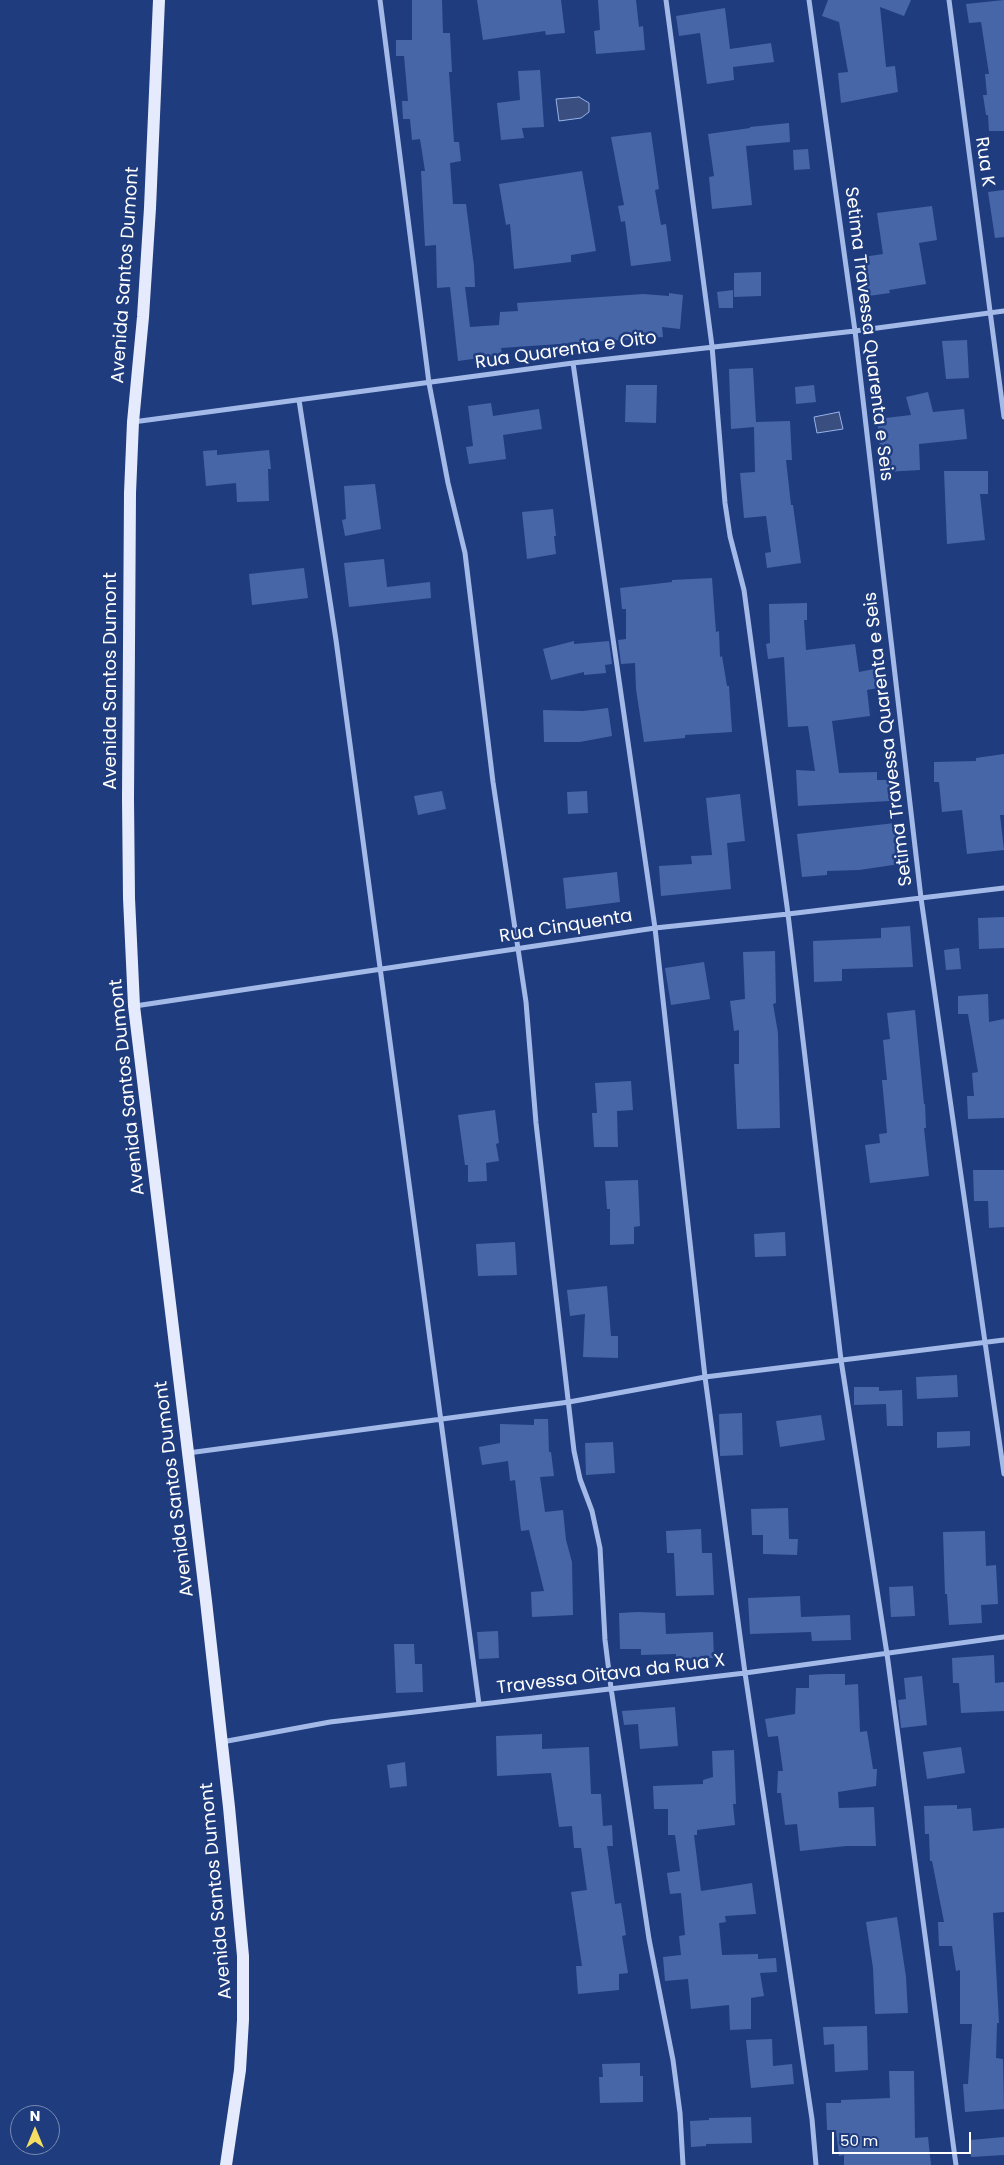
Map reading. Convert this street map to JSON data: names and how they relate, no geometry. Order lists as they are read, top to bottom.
{
  "streets": {
    "main road": ["Avenida Santos Dumont"],
    "street": [
      "Rua K",
      "Setima Travessa Quarenta e Seis",
      "Rua Quarenta e Oito",
      "Rua Cinquenta",
      "Travessa Oitava da Rua X"
    ]
  },
  "crossings": [
    ["Rua K", "Rua Quarenta e Oito"],
    ["Avenida Santos Dumont", "Rua Quarenta e Oito"],
    ["Avenida Santos Dumont", "Rua Cinquenta"],
    ["Avenida Santos Dumont", "Travessa Oitava da Rua X"],
    ["Setima Travessa Quarenta e Seis", "Rua Quarenta e Oito"],
    ["Setima Travessa Quarenta e Seis", "Rua Cinquenta"]
  ],
  "scale_bar": "50 m",
  "north": "top"
}
